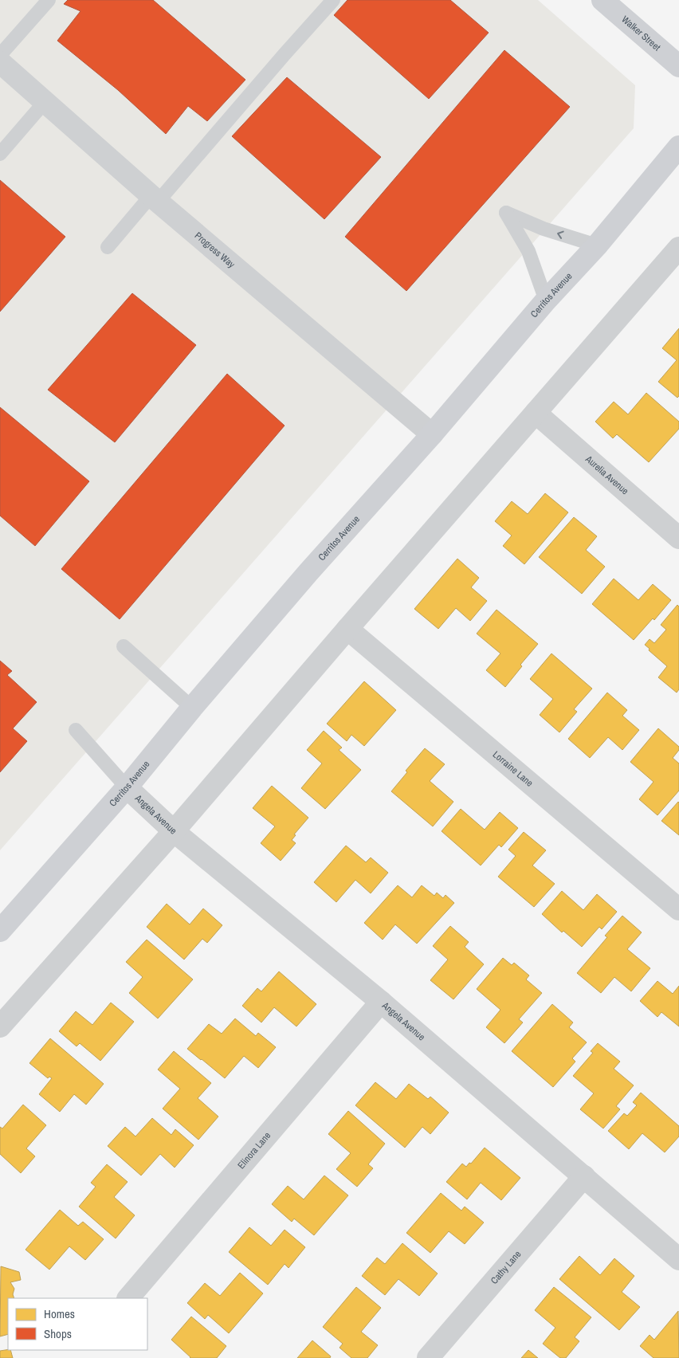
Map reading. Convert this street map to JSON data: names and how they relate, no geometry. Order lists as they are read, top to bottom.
{
  "streets": {
    "main road": ["Walker Street", "Cerritos Avenue"],
    "street": [
      "Progress Way",
      "Aurelia Avenue",
      "Lorraine Lane",
      "Angela Avenue",
      "Elinora Lane",
      "Cathy Lane"
    ]
  },
  "crossings": [
    ["Progress Way", "Cerritos Avenue"],
    ["Cerritos Avenue", "Angela Avenue"],
    ["Angela Avenue", "Elinora Lane"],
    ["Angela Avenue", "Cathy Lane"]
  ],
  "legend": ["Homes", "Shops"]
}
